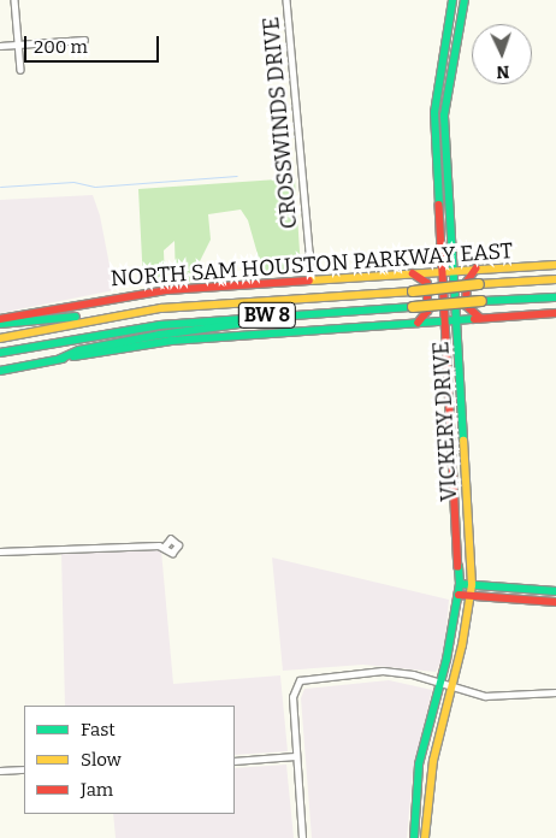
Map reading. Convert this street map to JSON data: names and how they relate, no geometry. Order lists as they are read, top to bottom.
{
  "streets": {
    "main road": ["NORTH SAM HOUSTON PARKWAY EAST", "BW 8", "VICKERY DRIVE"],
    "street": ["CROSSWINDS DRIVE"]
  },
  "crossings": [
    ["CROSSWINDS DRIVE", "NORTH SAM HOUSTON PARKWAY EAST"],
    ["NORTH SAM HOUSTON PARKWAY EAST", "VICKERY DRIVE"]
  ],
  "legend": ["Fast", "Slow", "Jam"],
  "scale_bar": "200 m",
  "north": "bottom"
}
